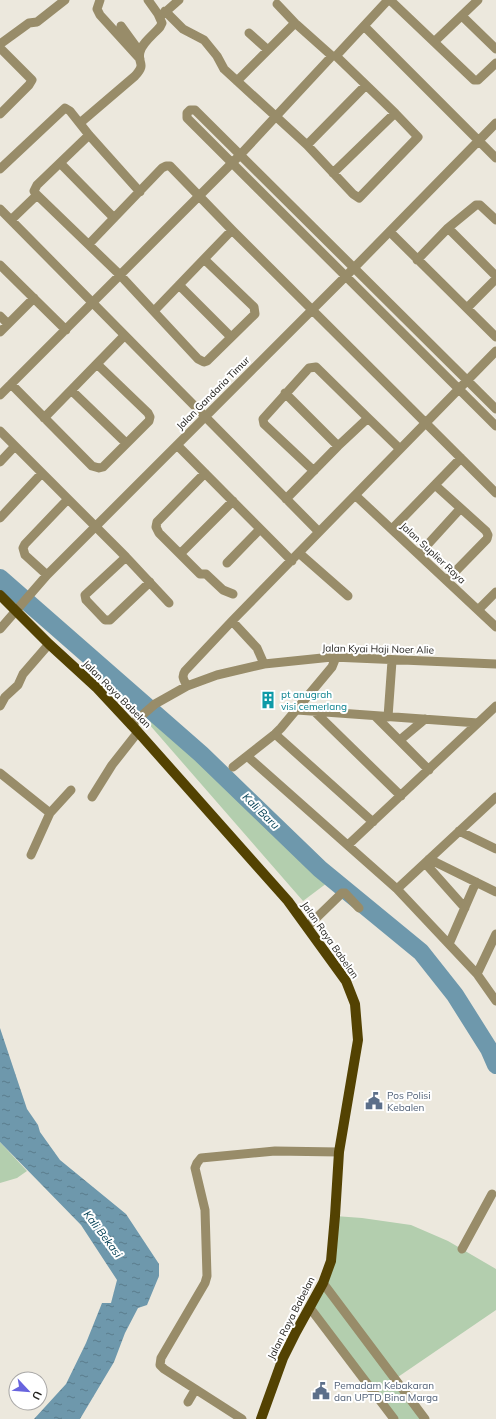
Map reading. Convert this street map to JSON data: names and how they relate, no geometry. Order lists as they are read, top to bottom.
{
  "streets": {
    "main road": ["Jalan Raya Babelan"],
    "street": ["Jalan Gandaria Timur", "Jalan Suplier Raya", "Jalan Kyai Haji Noer Alie"]
  },
  "crossings": [
    ["Jalan Gandaria Timur", "Jalan Raya Babelan"],
    ["Jalan Kyai Haji Noer Alie", "Jalan Raya Babelan"]
  ],
  "water": ["Kali Baru", "Kali Bekasi"],
  "places": {
    "building": ["pt anugrah visi cemerlang"],
    "public building": ["Pos Polisi Kebalen", "Pemadam Kebakaran dan UPTD Bina Marga"]
  },
  "north": "bottom right"
}
